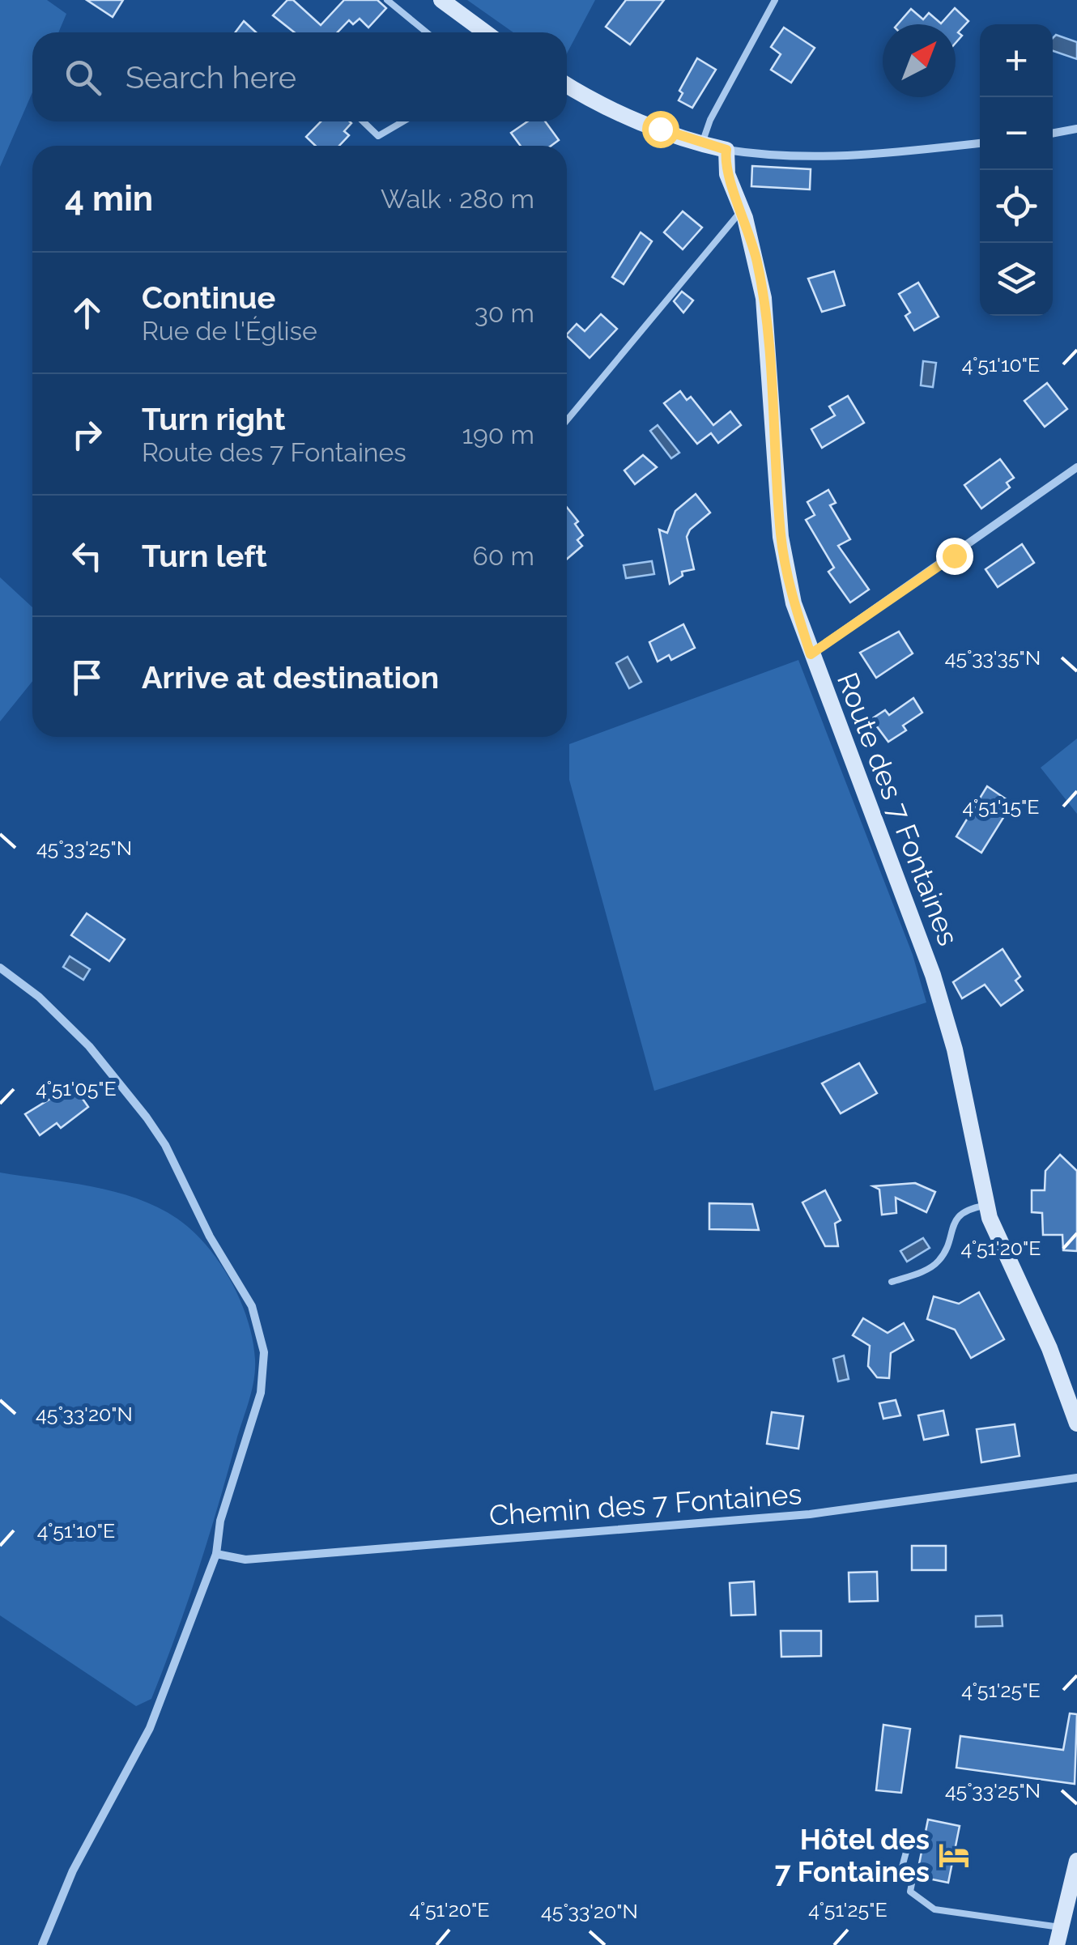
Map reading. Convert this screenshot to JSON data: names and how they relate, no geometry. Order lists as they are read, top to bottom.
{
  "streets": {
    "street": ["Route des 7 Fontaines", "Chemin des 7 Fontaines"]
  },
  "places": {
    "hotel": ["Hôtel des 7 Fontaines"]
  },
  "north": "top right",
  "page": {
    "map_buttons": ["+", "−"],
    "search": "Search here",
    "heading": ["4 min", "Walk · 280 m"],
    "list": [
      ["Continue", "Rue de l'Église", "30 m"],
      ["Turn right", "Route des 7 Fontaines", "190 m"],
      ["Turn left", "60 m"],
      "Arrive at destination"
    ]
  },
  "coordinates": [
    "4°51'10\"E",
    "45°33'35\"N",
    "4°51'15\"E",
    "45°33'25\"N",
    "4°51'05\"E",
    "4°51'20\"E",
    "45°33'20\"N",
    "4°51'25\"E"
  ]
}
